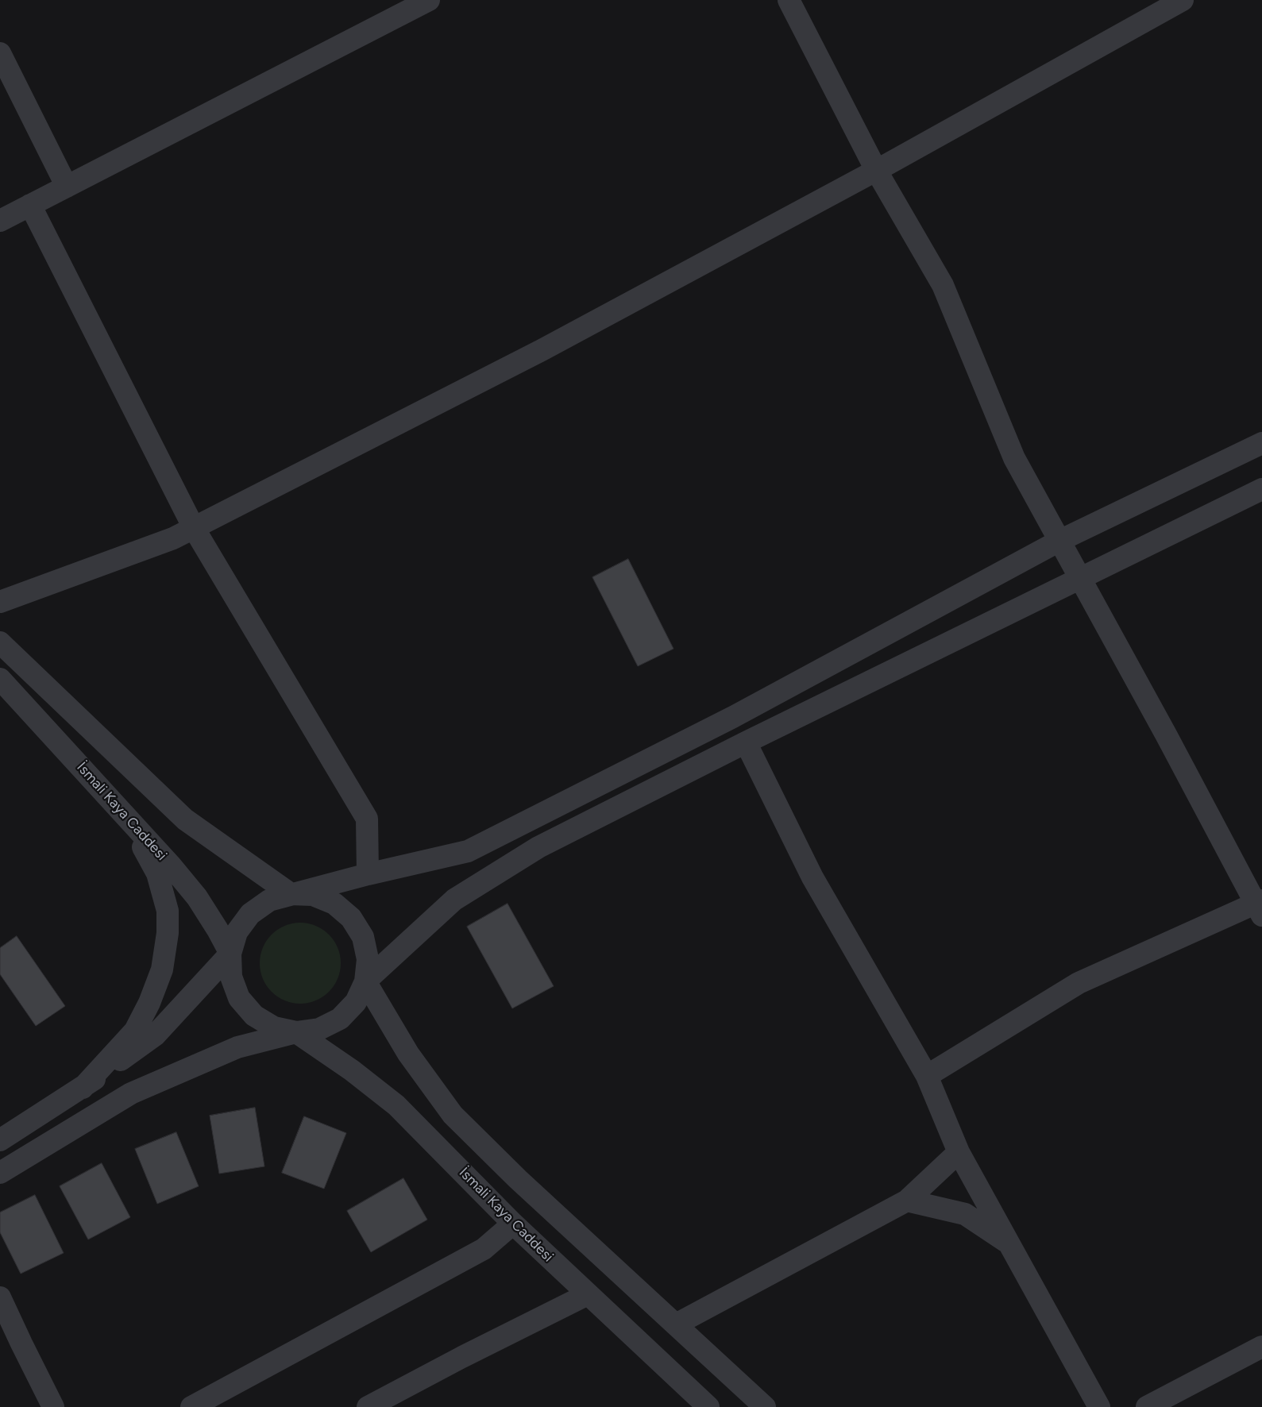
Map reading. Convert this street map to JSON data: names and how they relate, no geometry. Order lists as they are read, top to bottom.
{
  "streets": {
    "street": ["İsmali Kaya Caddesi"]
  }
}
